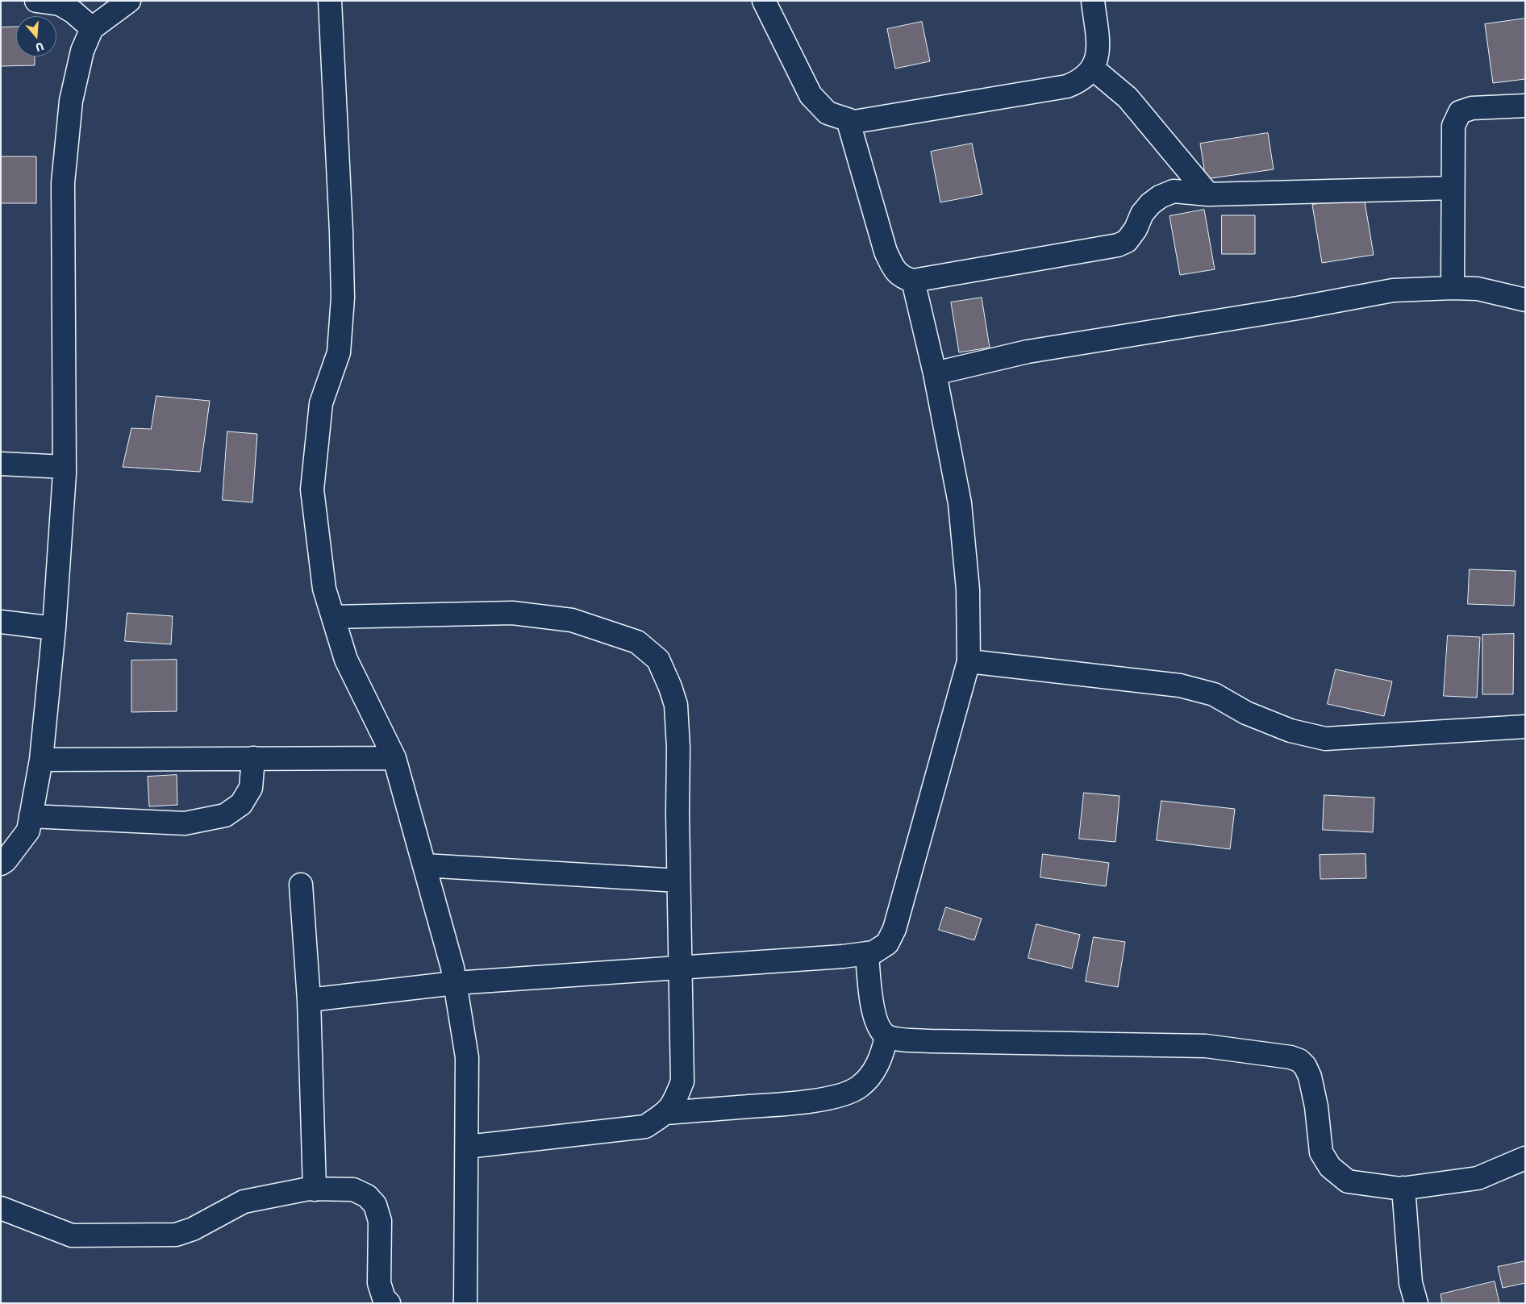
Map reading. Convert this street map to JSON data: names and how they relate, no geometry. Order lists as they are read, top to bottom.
{
  "north": "bottom"
}
